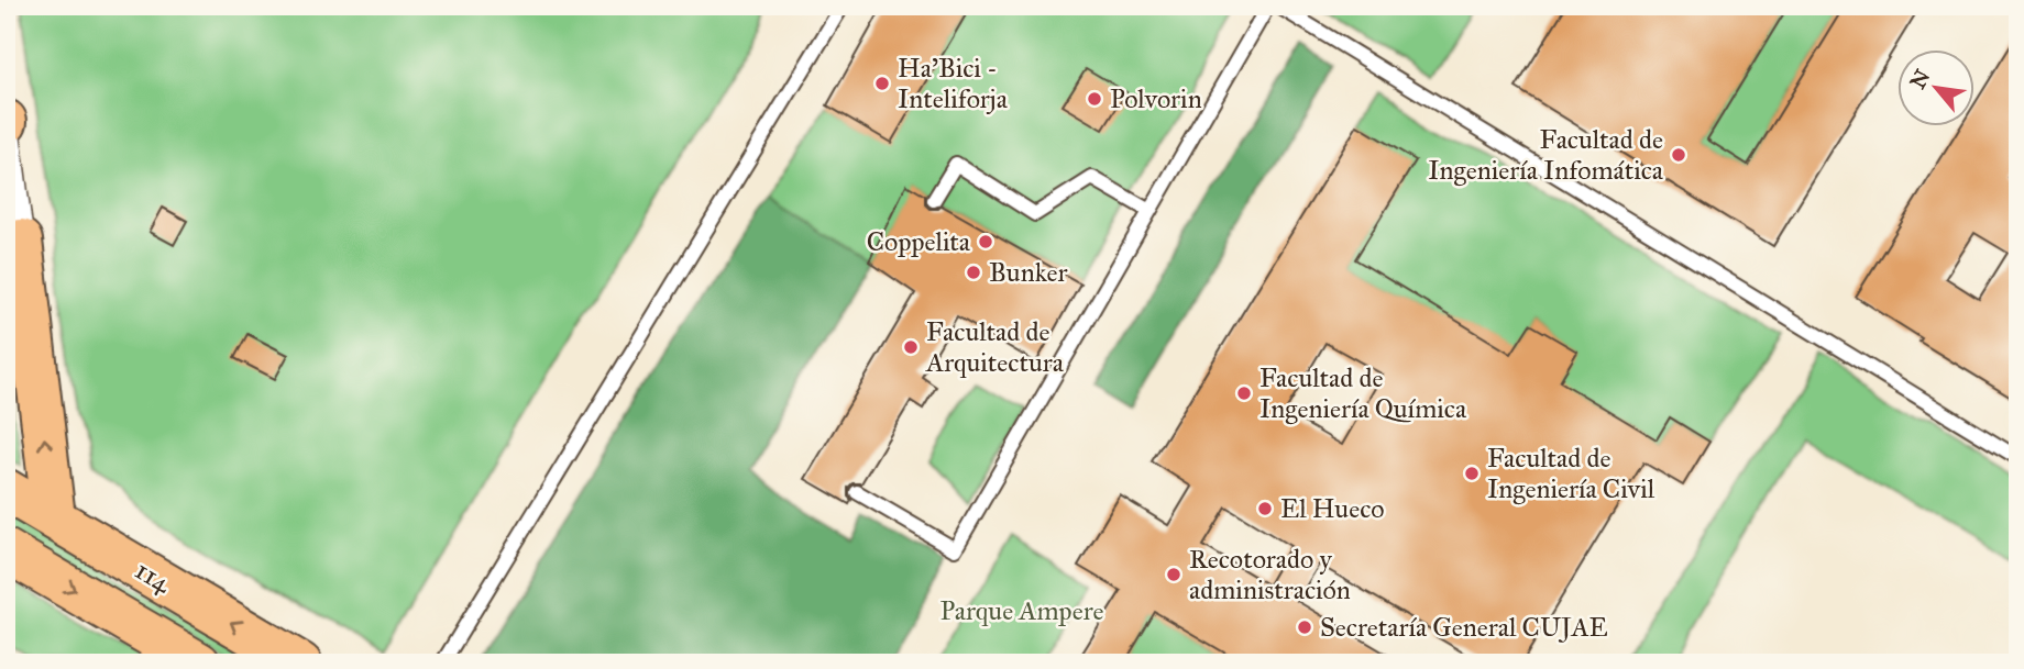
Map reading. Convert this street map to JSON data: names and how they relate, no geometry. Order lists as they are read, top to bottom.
{
  "streets": {
    "highway": ["114"]
  },
  "parks": ["Parque Ampere"],
  "places": [
    "Ha'Bici - Inteliforja",
    "Polvorin",
    "Facultad de Ingeniería Infomática",
    "Coppelita",
    "Bunker",
    "Facultad de Arquitectura",
    "Facultad de Ingeniería Química",
    "Facultad de Ingeniería Civil",
    "El Hueco",
    "Recotorado y administración",
    "Secretaría General CUJAE"
  ],
  "north": "top left"
}
